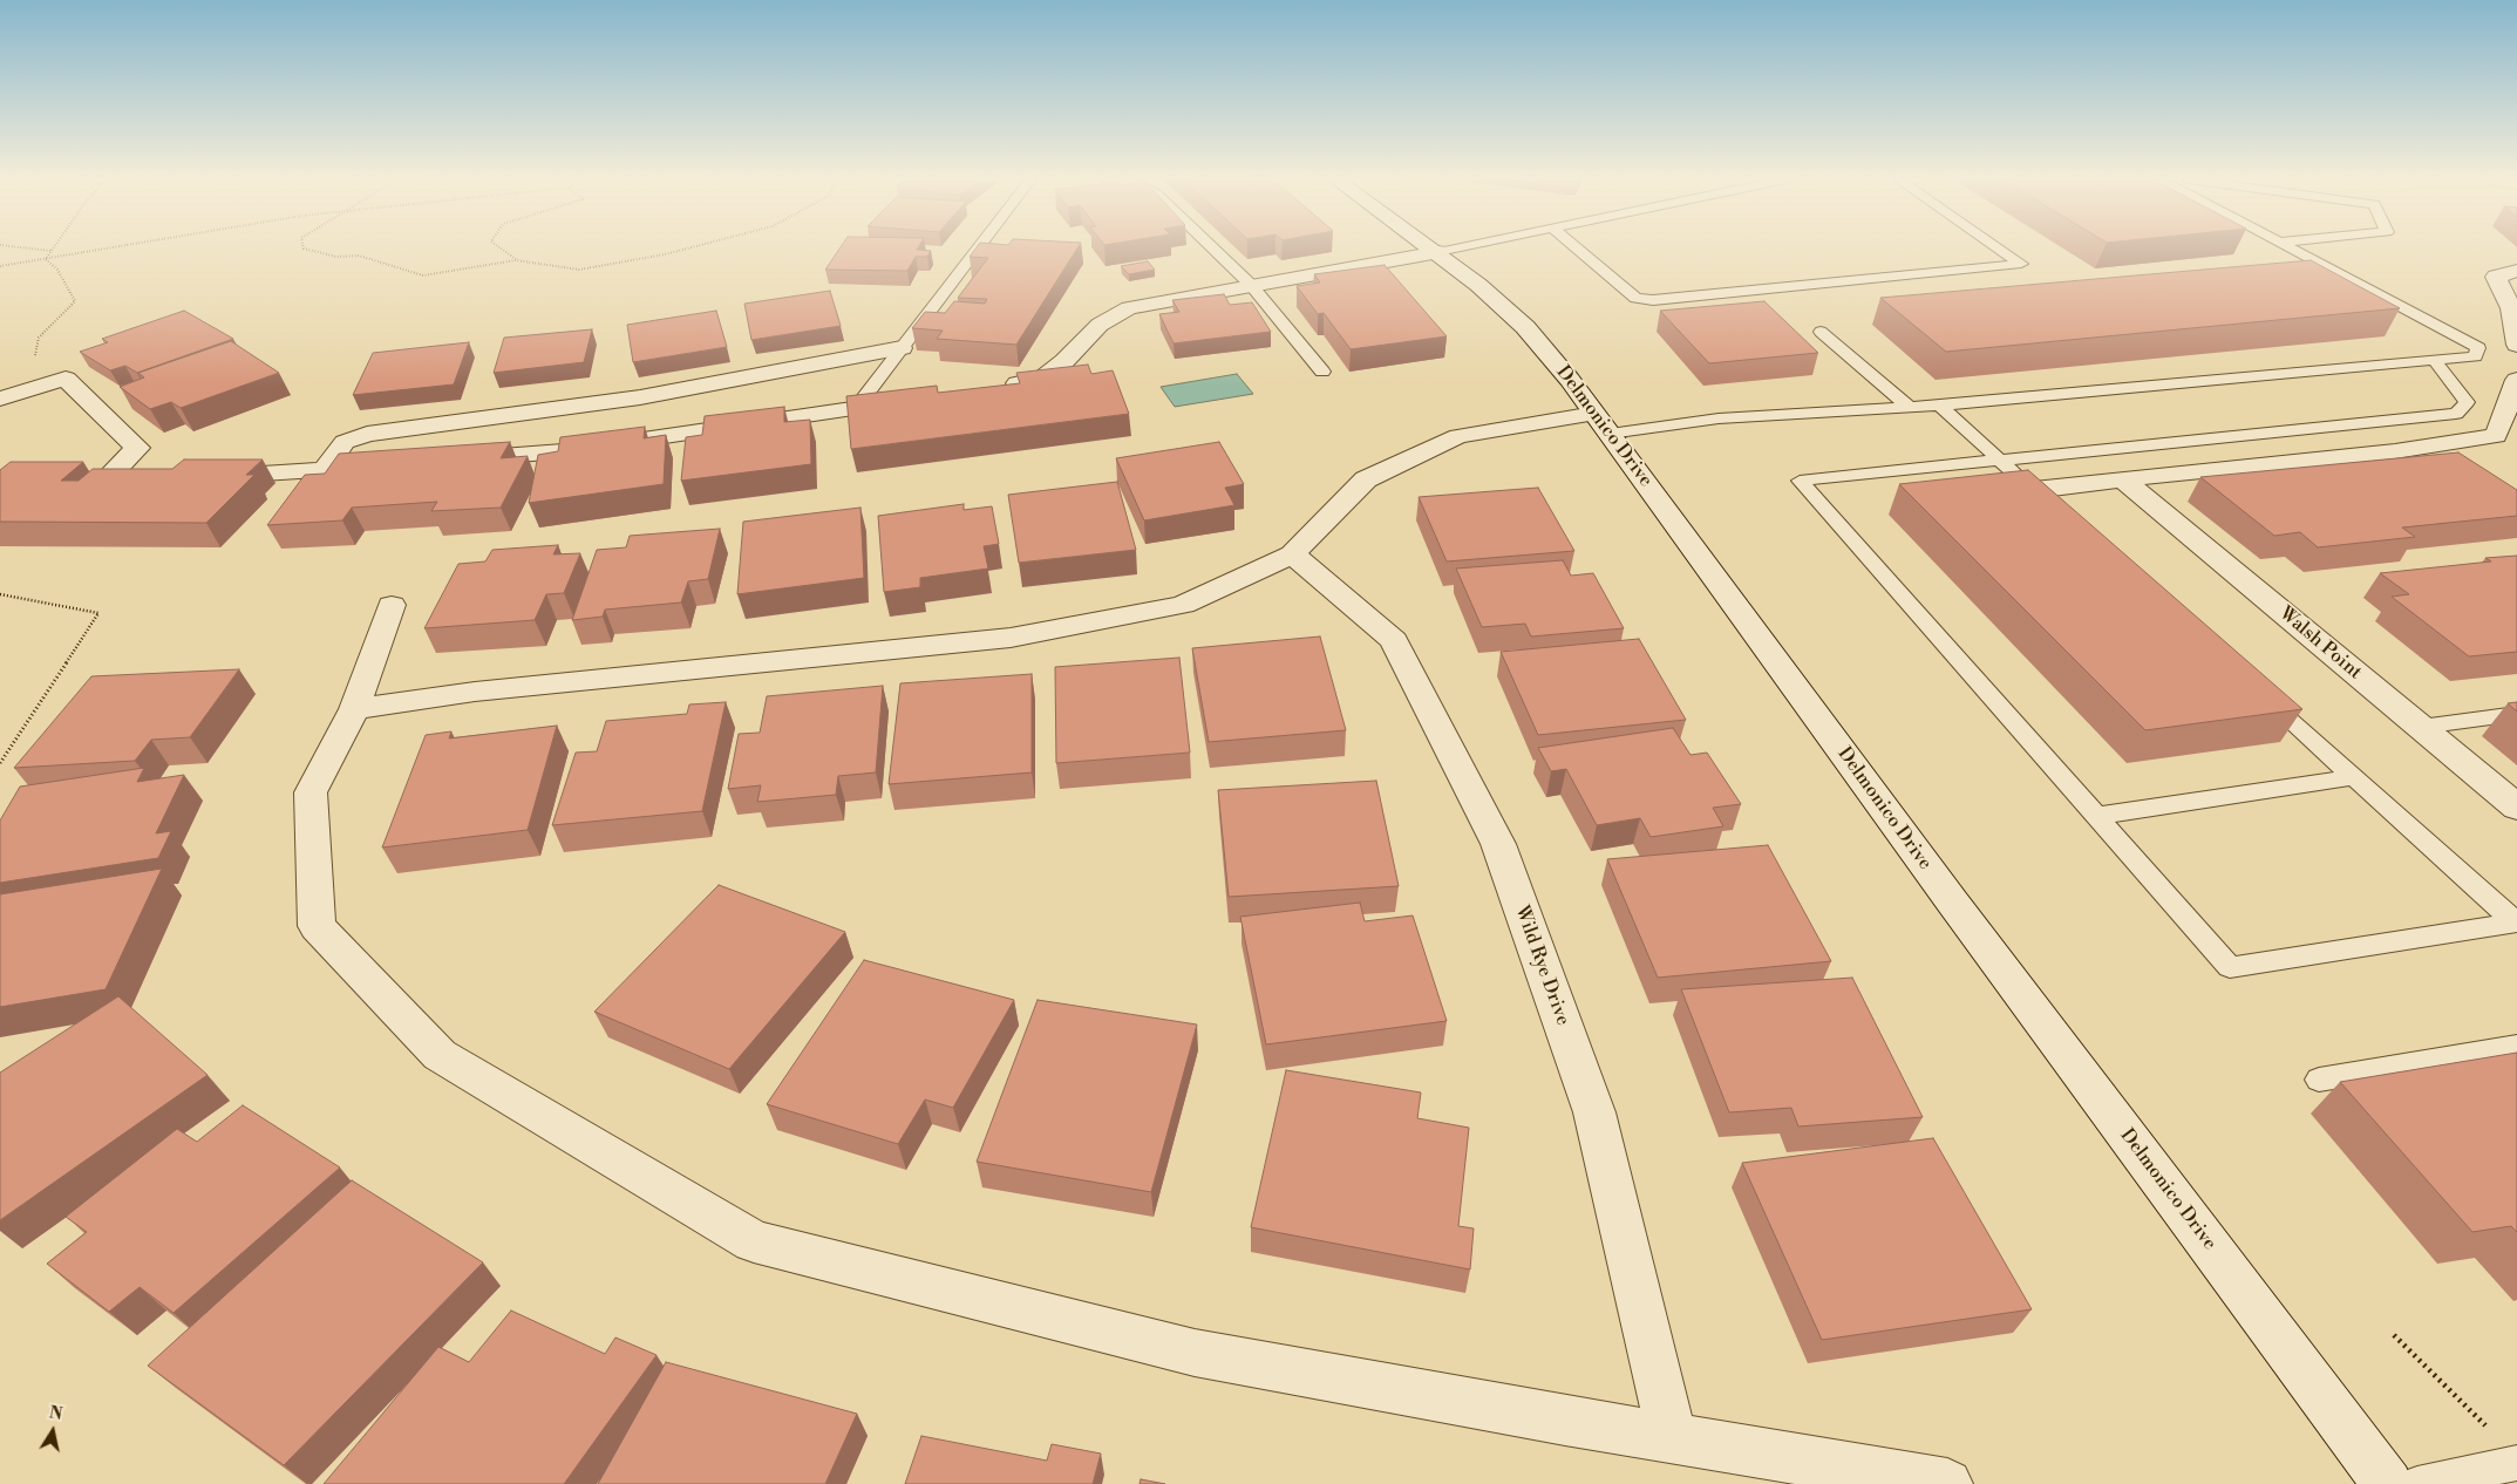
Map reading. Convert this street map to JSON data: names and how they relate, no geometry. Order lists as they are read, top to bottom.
{
  "streets": {
    "street": ["Delmonico Drive", "Walsh Point", "Wild Rye Drive"]
  },
  "north": "top"
}
